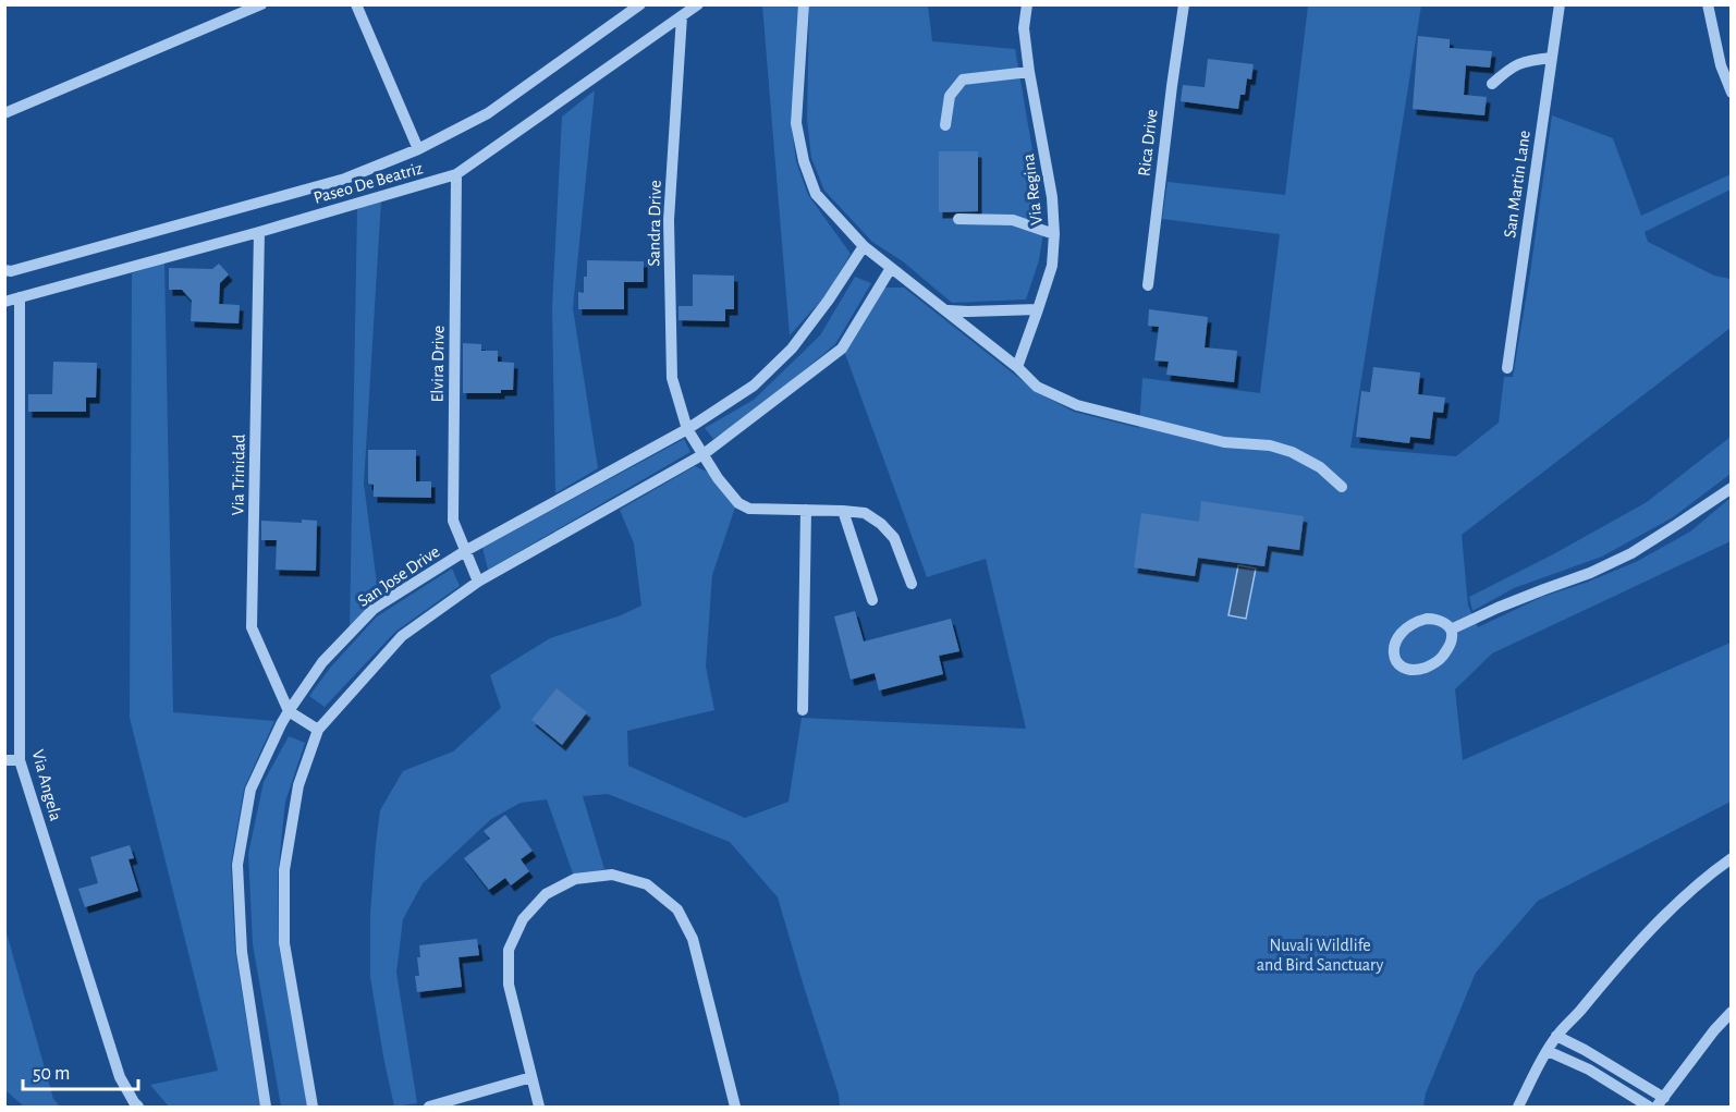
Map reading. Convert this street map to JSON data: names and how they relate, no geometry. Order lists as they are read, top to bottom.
{
  "streets": {
    "street": [
      "Rica Drive",
      "Paseo De Beatriz",
      "San Martin Lane",
      "Via Regina",
      "Sandra Drive",
      "Elvira Drive",
      "Via Trinidad",
      "San Jose Drive",
      "Via Angela"
    ]
  },
  "crossings": [
    ["Paseo De Beatriz", "Sandra Drive"],
    ["Paseo De Beatriz", "Elvira Drive"],
    ["Paseo De Beatriz", "Via Trinidad"],
    ["Paseo De Beatriz", "Via Angela"],
    ["Sandra Drive", "San Jose Drive"],
    ["Elvira Drive", "San Jose Drive"],
    ["Via Trinidad", "San Jose Drive"]
  ],
  "parks": ["Nuvali Wildlife and Bird Sanctuary"],
  "scale_bar": "50 m"
}
